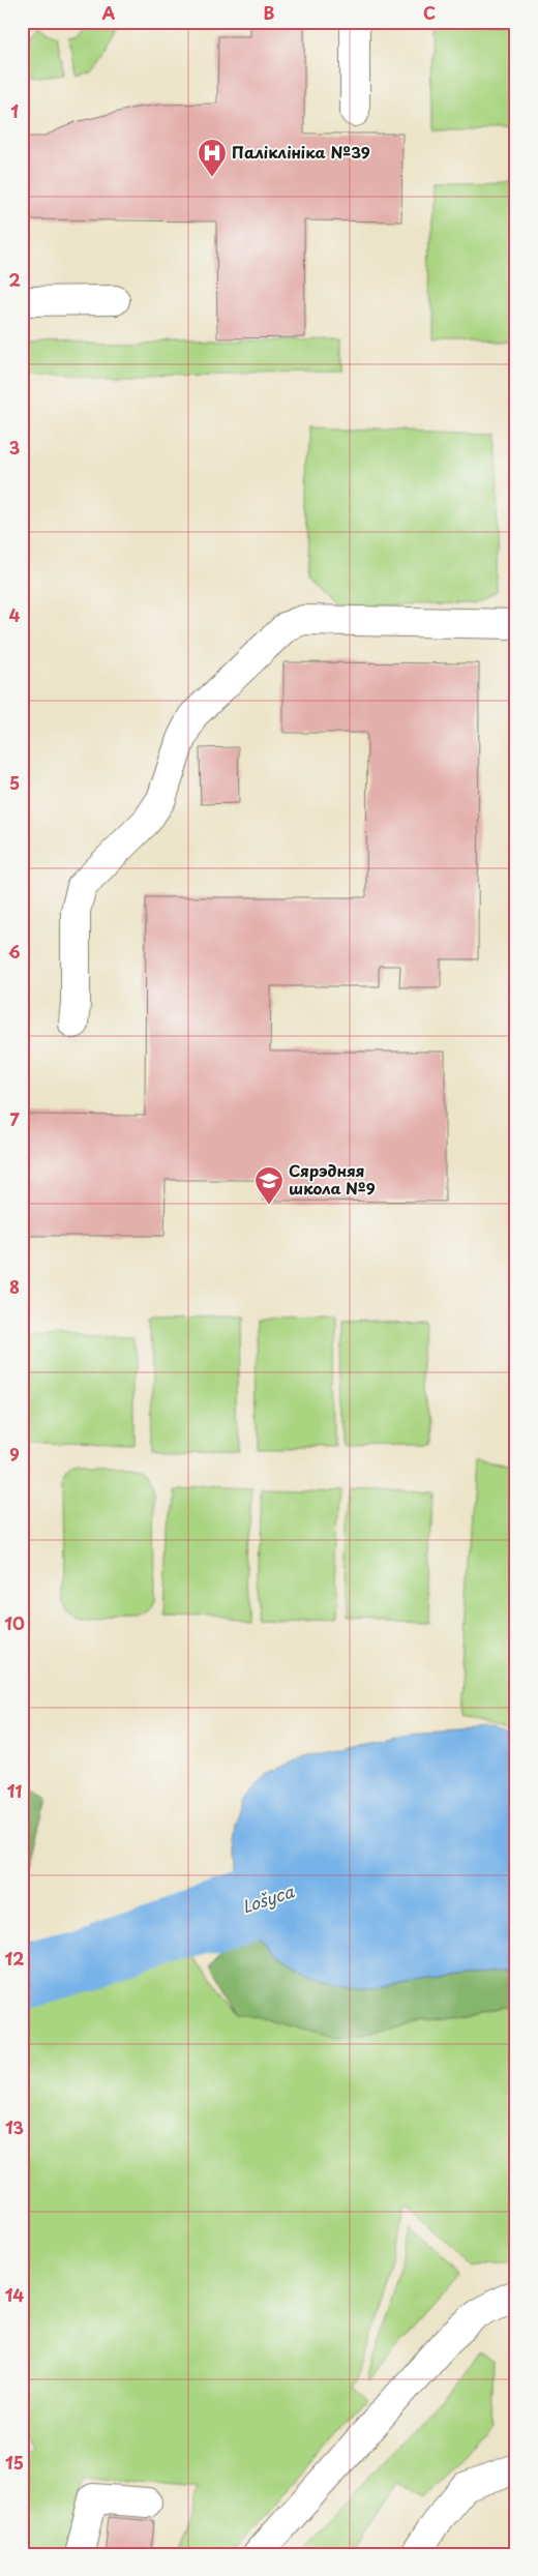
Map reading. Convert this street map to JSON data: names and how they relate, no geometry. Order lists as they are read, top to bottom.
{
  "water": ["Lošyca"],
  "places": {
    "hospital": ["Паліклініка №39"],
    "school or university": ["Сярэдняя школа №9"]
  },
  "grid": {
    "columns": ["A", "B", "C"],
    "rows": [
      "1",
      "2",
      "3",
      "4",
      "5",
      "6",
      "7",
      "8",
      "9",
      "10",
      "11",
      "12",
      "13",
      "14",
      "15"
    ]
  }
}
